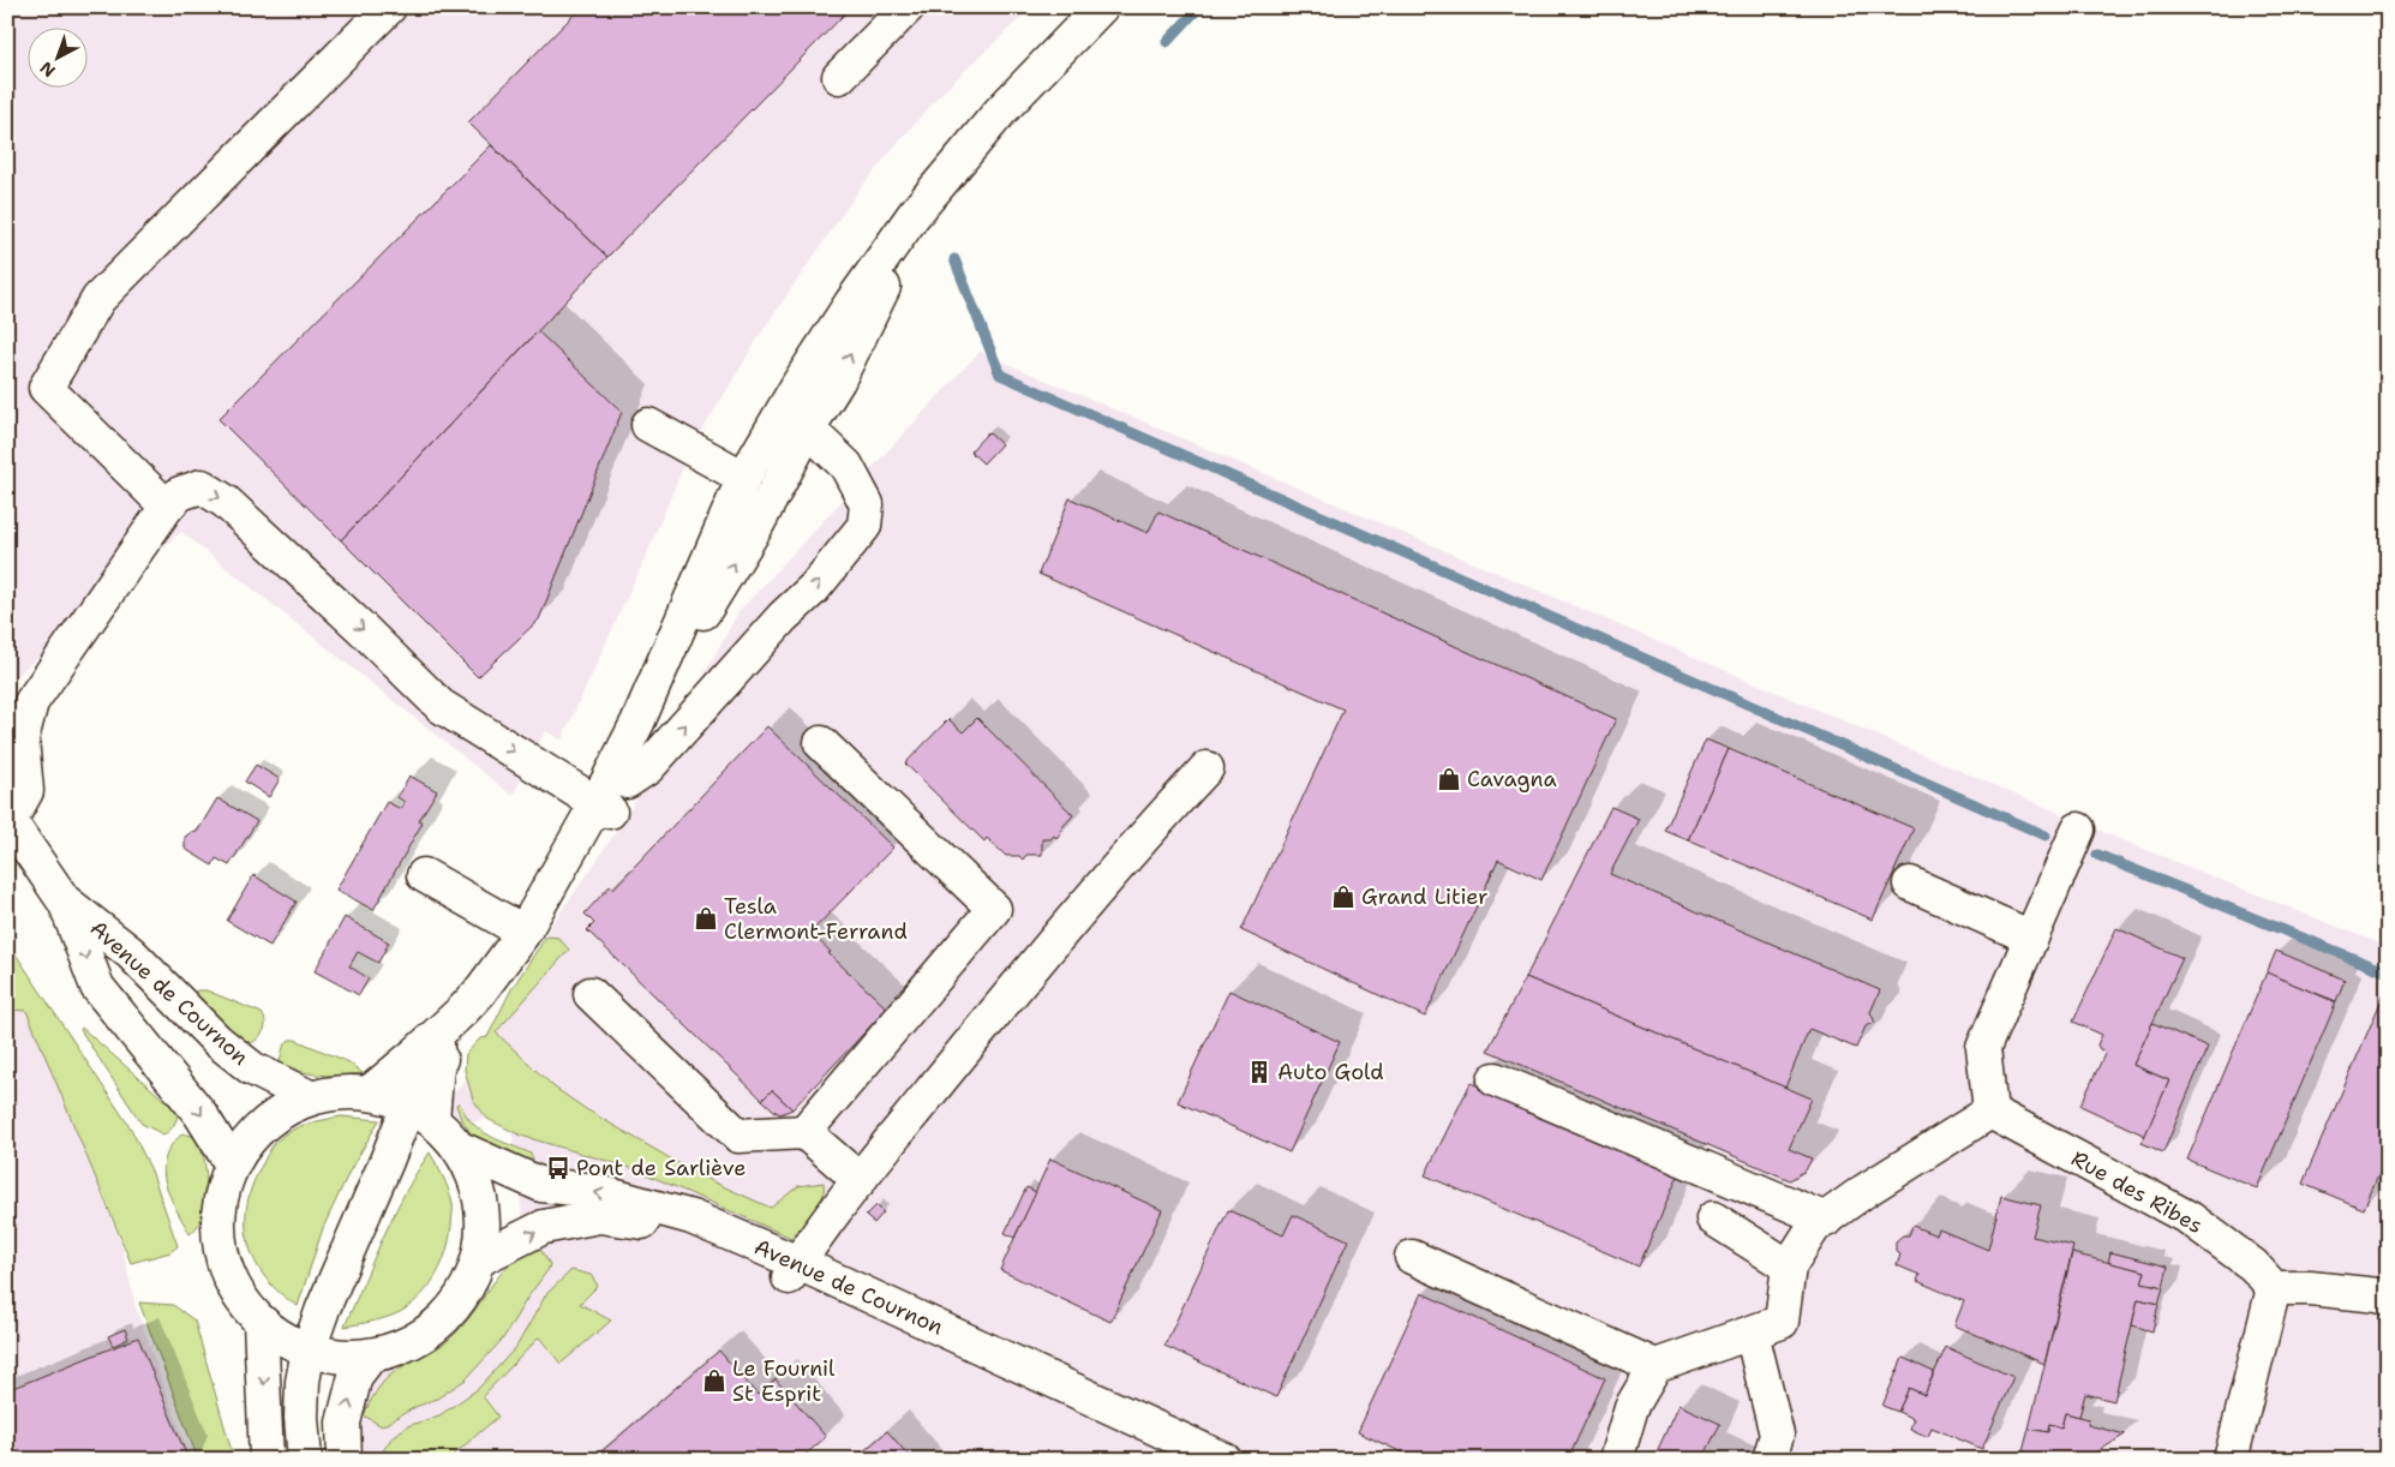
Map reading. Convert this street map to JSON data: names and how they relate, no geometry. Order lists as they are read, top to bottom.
{
  "streets": {
    "street": ["Avenue de Cournon", "Rue des Ribes"]
  },
  "places": {
    "shop": [
      "Cavagna",
      "Grand Litier",
      "Tesla Clermont-Ferrand",
      "Le Fournil St Esprit"
    ],
    "building": ["Auto Gold"],
    "bus stop": ["Pont de Sarliève"]
  },
  "north": "bottom left"
}
